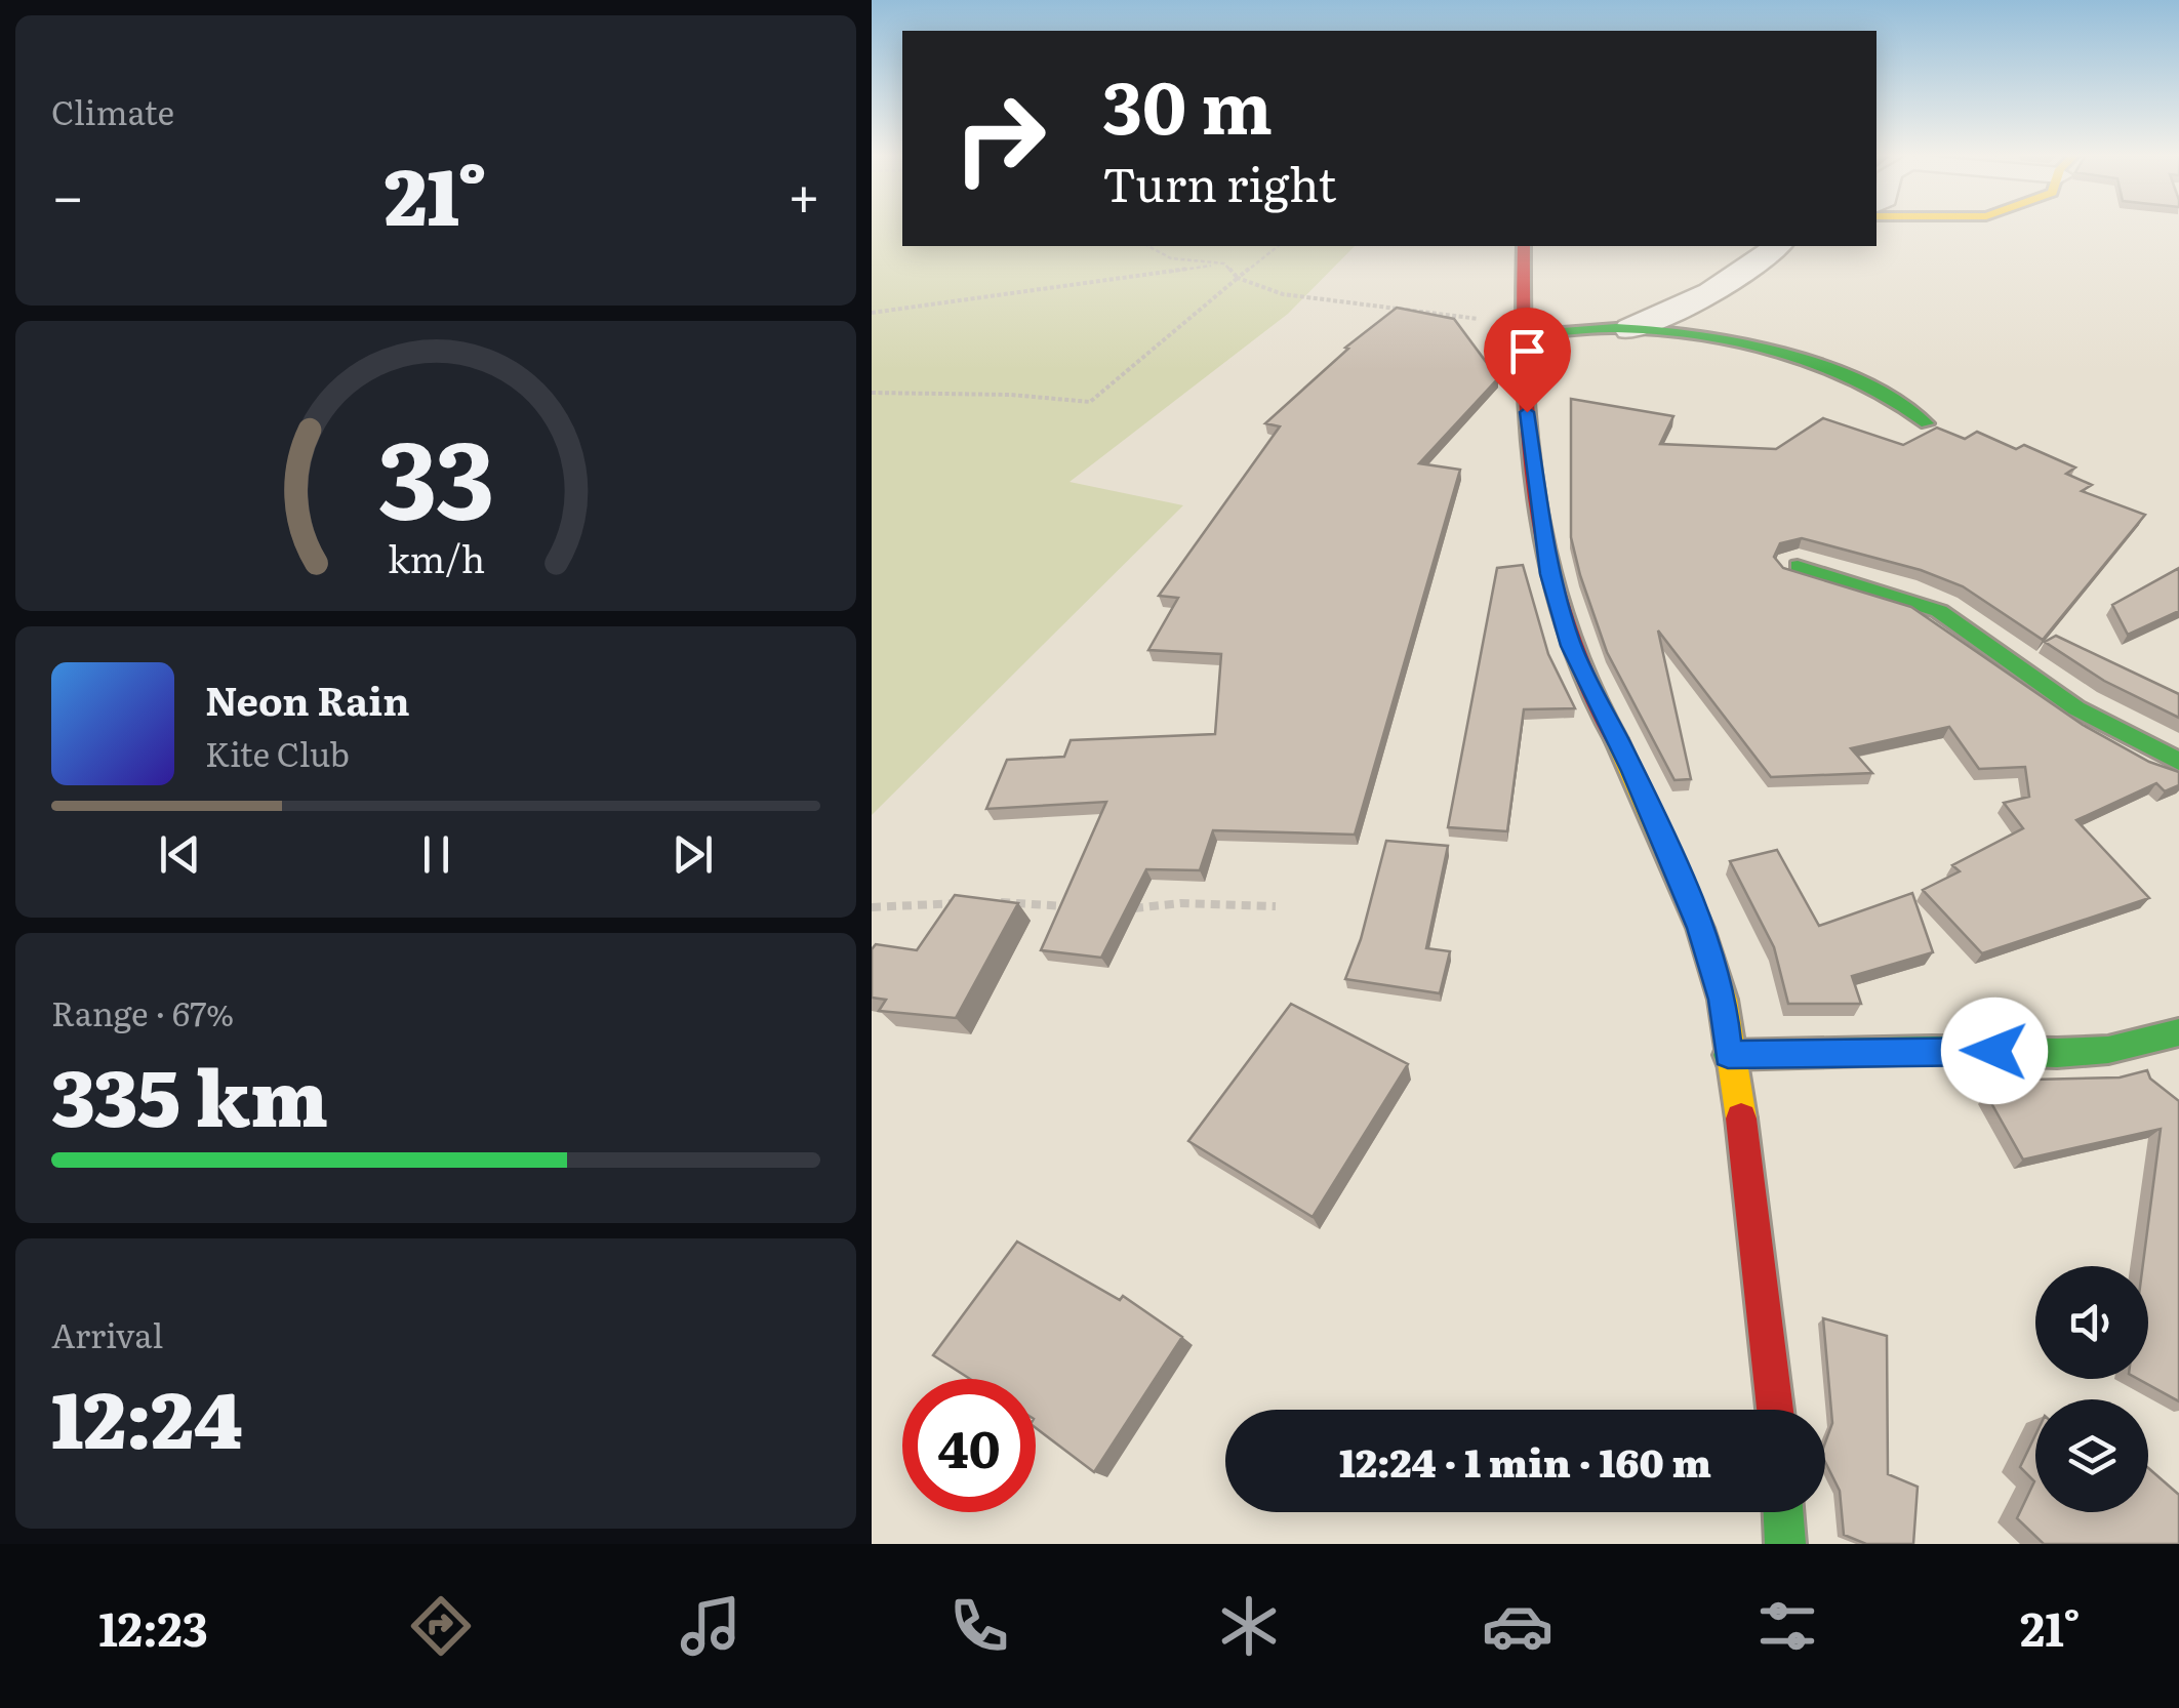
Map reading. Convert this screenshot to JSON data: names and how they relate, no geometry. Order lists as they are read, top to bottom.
{
  "page": {
    "tile": [
      "Climate",
      ["Range · 67%", "335 km"],
      ["Arrival", "12:24"]
    ],
    "turn": ["30 m", "Turn right"],
    "heat": ["−", "21°", "+"],
    "song": ["Neon Rain", "Kite Club"],
    "limit": "40",
    "trip": "12:24 · 1 min · 160 m",
    "tabs": ["12:23", "21°"],
    "gauge": ["33", "km/h"]
  }
}
